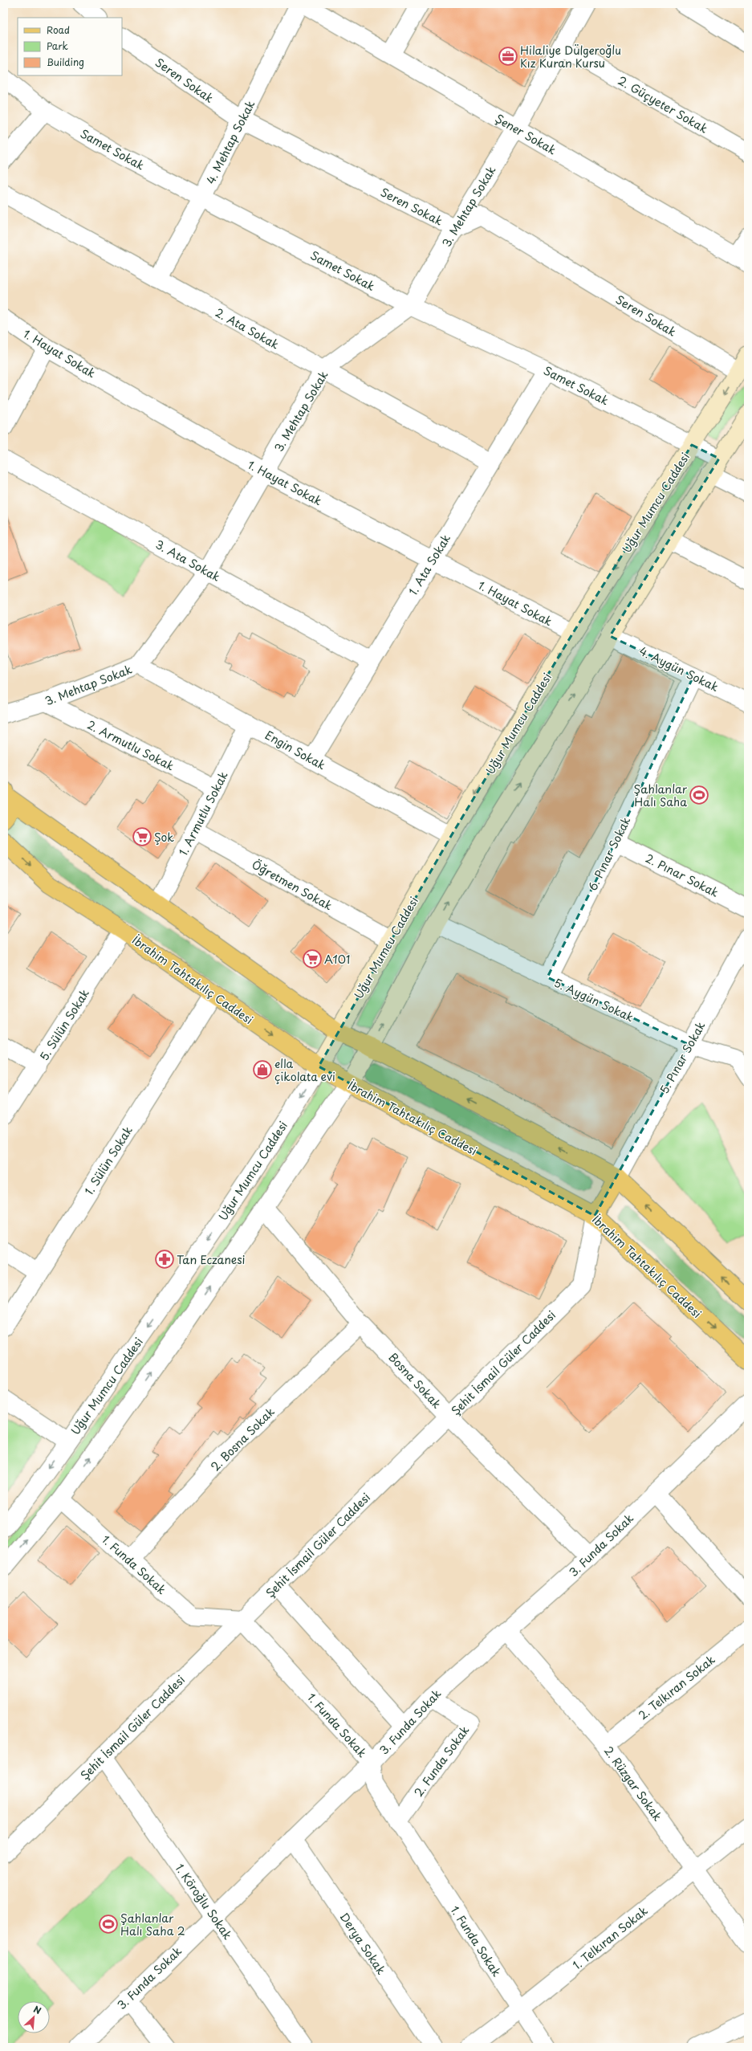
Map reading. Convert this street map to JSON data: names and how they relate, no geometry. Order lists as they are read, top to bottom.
{
  "streets": {
    "main road": ["Uğur Mumcu Caddesi", "İbrahim Tahtakılıç Caddesi"],
    "street": [
      "Seren Sokak",
      "2. Güçyeter Sokak",
      "Şener Sokak",
      "4. Mehtap Sokak",
      "Samet Sokak",
      "3. Mehtap Sokak",
      "2. Ata Sokak",
      "1. Hayat Sokak",
      "3. Ata Sokak",
      "1. Ata Sokak",
      "4. Aygün Sokak",
      "2. Armutlu Sokak",
      "Engin Sokak",
      "1. Armutlu Sokak",
      "6. Pınar Sokak",
      "2. Pınar Sokak",
      "Öğretmen Sokak",
      "5. Aygün Sokak",
      "5. Sülün Sokak",
      "5. Pınar Sokak",
      "1. Sülün Sokak",
      "Şehit İsmail Güler Caddesi",
      "Bosna Sokak",
      "2. Bosna Sokak",
      "3. Funda Sokak",
      "1. Funda Sokak",
      "2. Telkıran Sokak",
      "2. Funda Sokak",
      "2. Rüzgar Sokak",
      "1. Köroğlu Sokak",
      "1. Telkıran Sokak",
      "Derya Sokak"
    ]
  },
  "crossings": [
    ["Seren Sokak", "4. Mehtap Sokak"],
    ["Seren Sokak", "3. Mehtap Sokak"],
    ["Seren Sokak", "Uğur Mumcu Caddesi"],
    ["2. Güçyeter Sokak", "3. Mehtap Sokak"],
    ["Şener Sokak", "3. Mehtap Sokak"],
    ["4. Mehtap Sokak", "Samet Sokak"],
    ["4. Mehtap Sokak", "2. Ata Sokak"],
    ["Samet Sokak", "3. Mehtap Sokak"],
    ["Samet Sokak", "Uğur Mumcu Caddesi"],
    ["Samet Sokak", "1. Ata Sokak"],
    ["3. Mehtap Sokak", "2. Ata Sokak"],
    ["3. Mehtap Sokak", "1. Hayat Sokak"],
    ["3. Mehtap Sokak", "3. Ata Sokak"],
    ["3. Mehtap Sokak", "2. Armutlu Sokak"],
    ["3. Mehtap Sokak", "Engin Sokak"],
    ["2. Ata Sokak", "1. Ata Sokak"],
    ["1. Hayat Sokak", "Uğur Mumcu Caddesi"],
    ["1. Hayat Sokak", "1. Ata Sokak"],
    ["Uğur Mumcu Caddesi", "Engin Sokak"],
    ["Uğur Mumcu Caddesi", "Öğretmen Sokak"],
    ["Uğur Mumcu Caddesi", "İbrahim Tahtakılıç Caddesi"],
    ["3. Ata Sokak", "1. Ata Sokak"],
    ["1. Ata Sokak", "Engin Sokak"],
    ["4. Aygün Sokak", "6. Pınar Sokak"],
    ["2. Armutlu Sokak", "1. Armutlu Sokak"],
    ["Engin Sokak", "1. Armutlu Sokak"],
    ["1. Armutlu Sokak", "Öğretmen Sokak"],
    ["6. Pınar Sokak", "2. Pınar Sokak"],
    ["6. Pınar Sokak", "5. Aygün Sokak"],
    ["İbrahim Tahtakılıç Caddesi", "5. Sülün Sokak"],
    ["İbrahim Tahtakılıç Caddesi", "1. Sülün Sokak"],
    ["İbrahim Tahtakılıç Caddesi", "Şehit İsmail Güler Caddesi"],
    ["5. Aygün Sokak", "5. Pınar Sokak"],
    ["Şehit İsmail Güler Caddesi", "Bosna Sokak"],
    ["Şehit İsmail Güler Caddesi", "1. Funda Sokak"],
    ["Şehit İsmail Güler Caddesi", "1. Köroğlu Sokak"],
    ["Bosna Sokak", "2. Bosna Sokak"],
    ["Bosna Sokak", "3. Funda Sokak"],
    ["2. Bosna Sokak", "1. Funda Sokak"],
    ["3. Funda Sokak", "1. Funda Sokak"],
    ["3. Funda Sokak", "2. Funda Sokak"],
    ["3. Funda Sokak", "2. Rüzgar Sokak"],
    ["3. Funda Sokak", "1. Köroğlu Sokak"],
    ["3. Funda Sokak", "Derya Sokak"],
    ["1. Funda Sokak", "2. Funda Sokak"],
    ["1. Funda Sokak", "1. Telkıran Sokak"],
    ["2. Telkıran Sokak", "2. Rüzgar Sokak"],
    ["2. Rüzgar Sokak", "1. Telkıran Sokak"]
  ],
  "places": {
    "office": ["Hilaliye Dülgeroğlu Kız Kuran Kursu"],
    "sports": ["Şahlanlar Halı Saha", "Şahlanlar Halı Saha 2"],
    "supermarket": ["Şok", "A101"],
    "shop": ["ella çikolata evi"],
    "pharmacy": ["Tan Eczanesi"]
  },
  "legend": ["Road", "Park", "Building"],
  "north": "top right"
}
